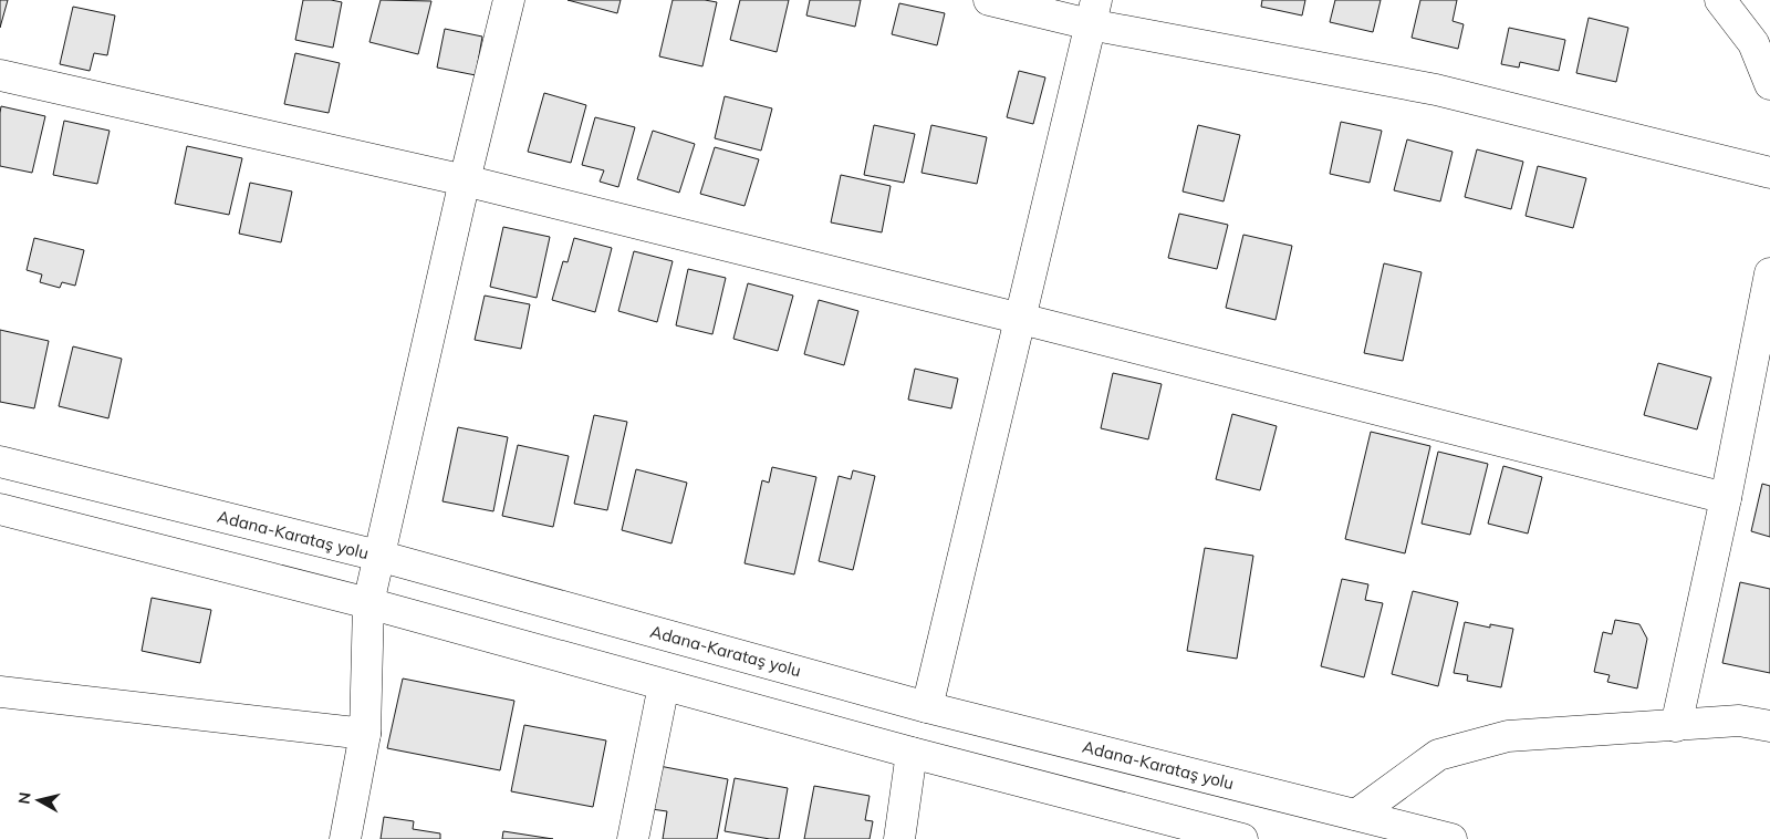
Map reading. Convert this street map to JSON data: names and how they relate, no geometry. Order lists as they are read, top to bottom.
{
  "streets": {
    "street": ["Adana-Karataş yolu"]
  },
  "north": "left"
}
